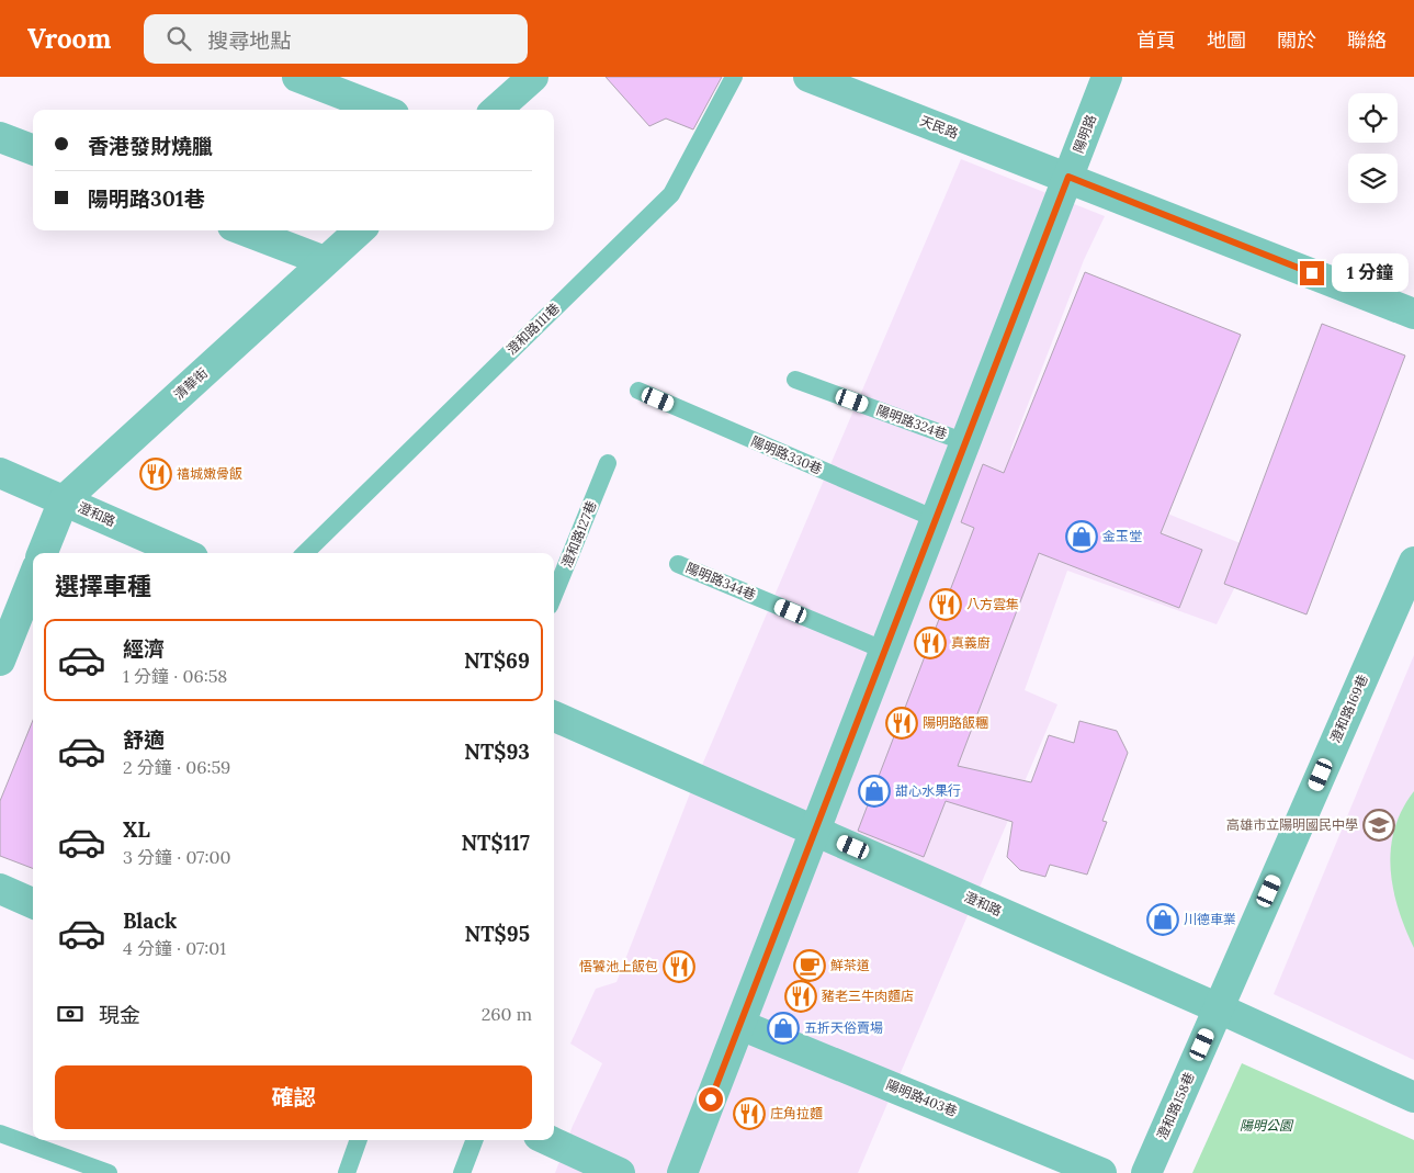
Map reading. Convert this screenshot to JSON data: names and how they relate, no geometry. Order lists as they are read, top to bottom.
{
  "streets": {
    "street": [
      "天民路",
      "陽明路",
      "清華街",
      "澄和路",
      "澄和路169巷",
      "陽明路403巷",
      "澄和路158巷"
    ],
    "lane": [
      "澄和路111巷",
      "陽明路324巷",
      "陽明路330巷",
      "澄和路127巷",
      "陽明路344巷"
    ]
  },
  "crossings": [
    ["天民路", "陽明路"],
    ["陽明路", "陽明路324巷"],
    ["陽明路", "陽明路330巷"],
    ["陽明路", "澄和路"],
    ["陽明路", "陽明路344巷"],
    ["陽明路", "陽明路403巷"],
    ["清華街", "澄和路"],
    ["澄和路", "澄和路169巷"],
    ["澄和路", "澄和路158巷"],
    ["澄和路169巷", "澄和路158巷"]
  ],
  "parks": ["陽明公園"],
  "places": {
    "restaurant": [
      "禧城嫩骨飯",
      "八方雲集",
      "真義廚",
      "陽明路飯糰",
      "悟饕池上飯包",
      "豬老三牛肉麵店",
      "庄角拉麵"
    ],
    "shop": [
      "金玉堂",
      "甜心水果行",
      "川德車業",
      "五折天俗賣場"
    ],
    "school or university": ["高雄市立陽明國民中學"],
    "cafe": ["鮮茶道"]
  },
  "page": {
    "header": "Vroom",
    "search": "搜尋地點",
    "nav": [
      "首頁",
      "地圖",
      "關於",
      "聯絡"
    ],
    "banner": ["香港發財燒臘", "陽明路301巷"],
    "bubble": "1 分鐘",
    "heading": "選擇車種",
    "list": [
      {
        "name": "經濟",
        "note": "1 分鐘 · 06:58",
        "value": "NT$69"
      },
      {
        "name": "舒適",
        "note": "2 分鐘 · 06:59",
        "value": "NT$93"
      },
      {
        "name": "XL",
        "note": "3 分鐘 · 07:00",
        "value": "NT$117"
      },
      {
        "name": "Black",
        "note": "4 分鐘 · 07:01",
        "value": "NT$95"
      }
    ],
    "pay": ["現金", "260 m"],
    "buttons": "確認"
  }
}
